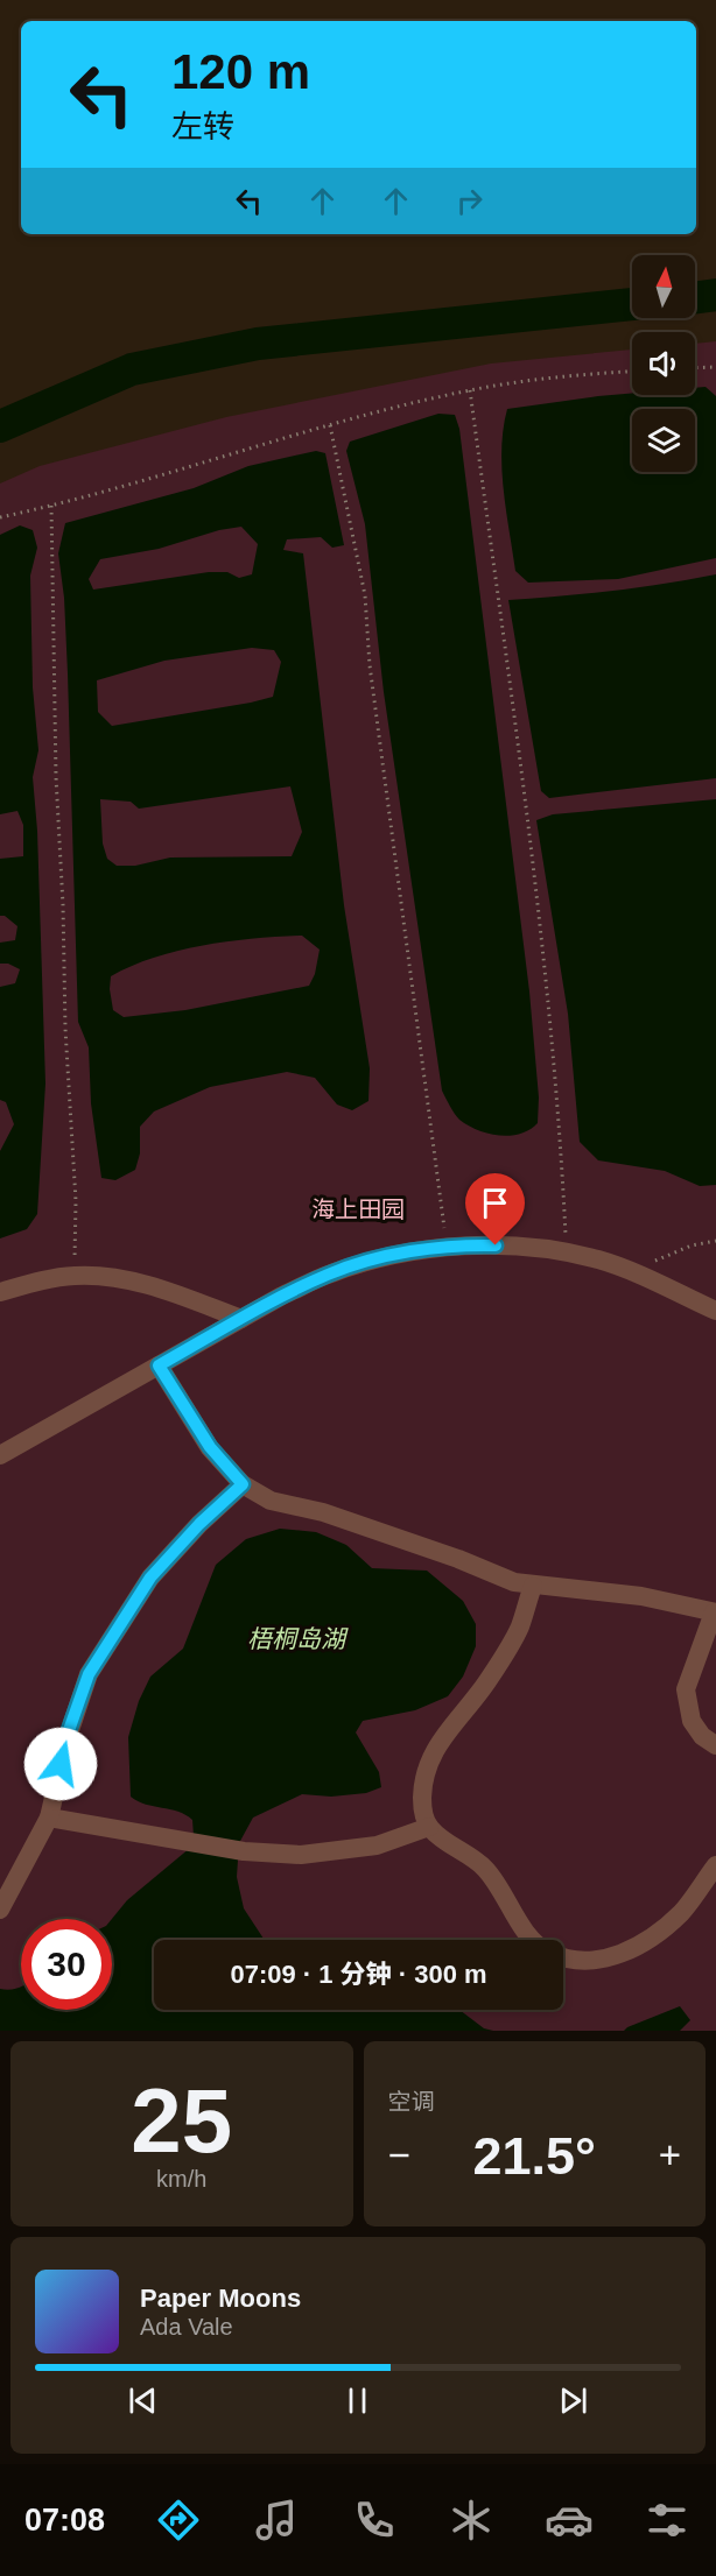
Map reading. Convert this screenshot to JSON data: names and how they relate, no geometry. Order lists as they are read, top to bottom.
{
  "water": ["梧桐岛湖"],
  "parks": ["海上田园"],
  "north": "top",
  "page": {
    "turn": ["120 m", "左转"],
    "limit": "30",
    "trip": "07:09 · 1 分钟 · 300 m",
    "tile": [
      ["25", "km/h"],
      "空调"
    ],
    "heat": ["−", "21.5°", "+"],
    "song": ["Paper Moons", "Ada Vale"],
    "tabs": "07:08"
  }
}
